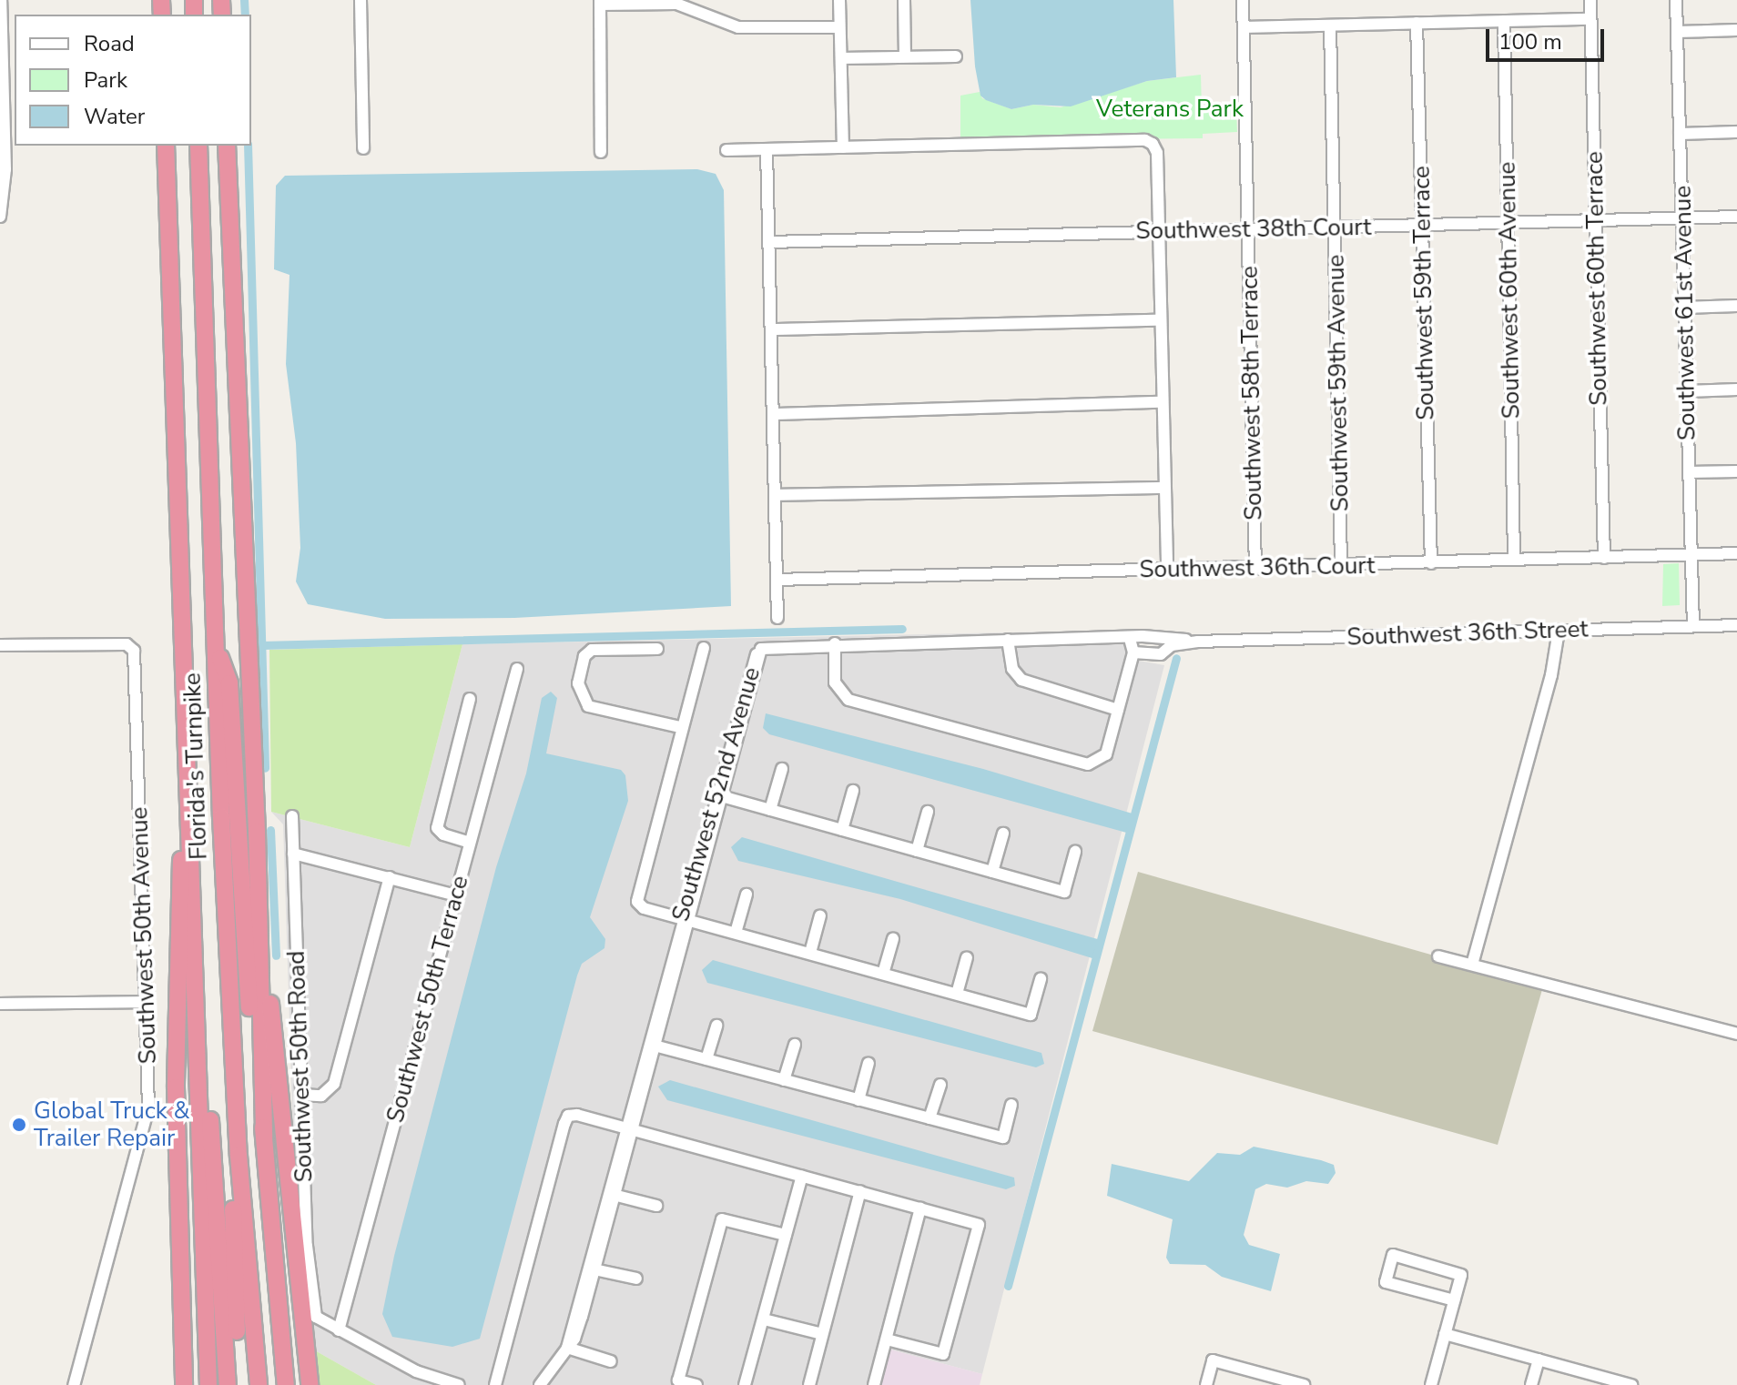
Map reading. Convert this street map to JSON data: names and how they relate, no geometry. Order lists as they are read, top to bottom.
{
  "streets": {
    "highway": ["Florida's Turnpike"],
    "street": [
      "Southwest 38th Court",
      "Southwest 60th Terrace",
      "Southwest 60th Avenue",
      "Southwest 59th Terrace",
      "Southwest 61st Avenue",
      "Southwest 59th Avenue",
      "Southwest 58th Terrace",
      "Southwest 36th Court",
      "Southwest 36th Street",
      "Southwest 52nd Avenue",
      "Southwest 50th Avenue",
      "Southwest 50th Terrace",
      "Southwest 50th Road"
    ]
  },
  "crossings": [
    ["Southwest 38th Court", "Southwest 60th Terrace"],
    ["Southwest 38th Court", "Southwest 60th Avenue"],
    ["Southwest 38th Court", "Southwest 59th Terrace"],
    ["Southwest 38th Court", "Southwest 61st Avenue"],
    ["Southwest 38th Court", "Southwest 59th Avenue"],
    ["Southwest 38th Court", "Southwest 58th Terrace"],
    ["Southwest 60th Terrace", "Southwest 36th Court"],
    ["Southwest 60th Avenue", "Southwest 36th Court"],
    ["Southwest 59th Terrace", "Southwest 36th Court"],
    ["Southwest 61st Avenue", "Southwest 36th Court"],
    ["Southwest 61st Avenue", "Southwest 36th Street"],
    ["Southwest 59th Avenue", "Southwest 36th Court"],
    ["Southwest 58th Terrace", "Southwest 36th Court"],
    ["Southwest 36th Street", "Southwest 52nd Avenue"],
    ["Southwest 50th Terrace", "Southwest 50th Road"]
  ],
  "parks": ["Veterans Park"],
  "places": ["Global Truck & Trailer Repair"],
  "legend": ["Road", "Park", "Water"],
  "scale_bar": "100 m"
}
